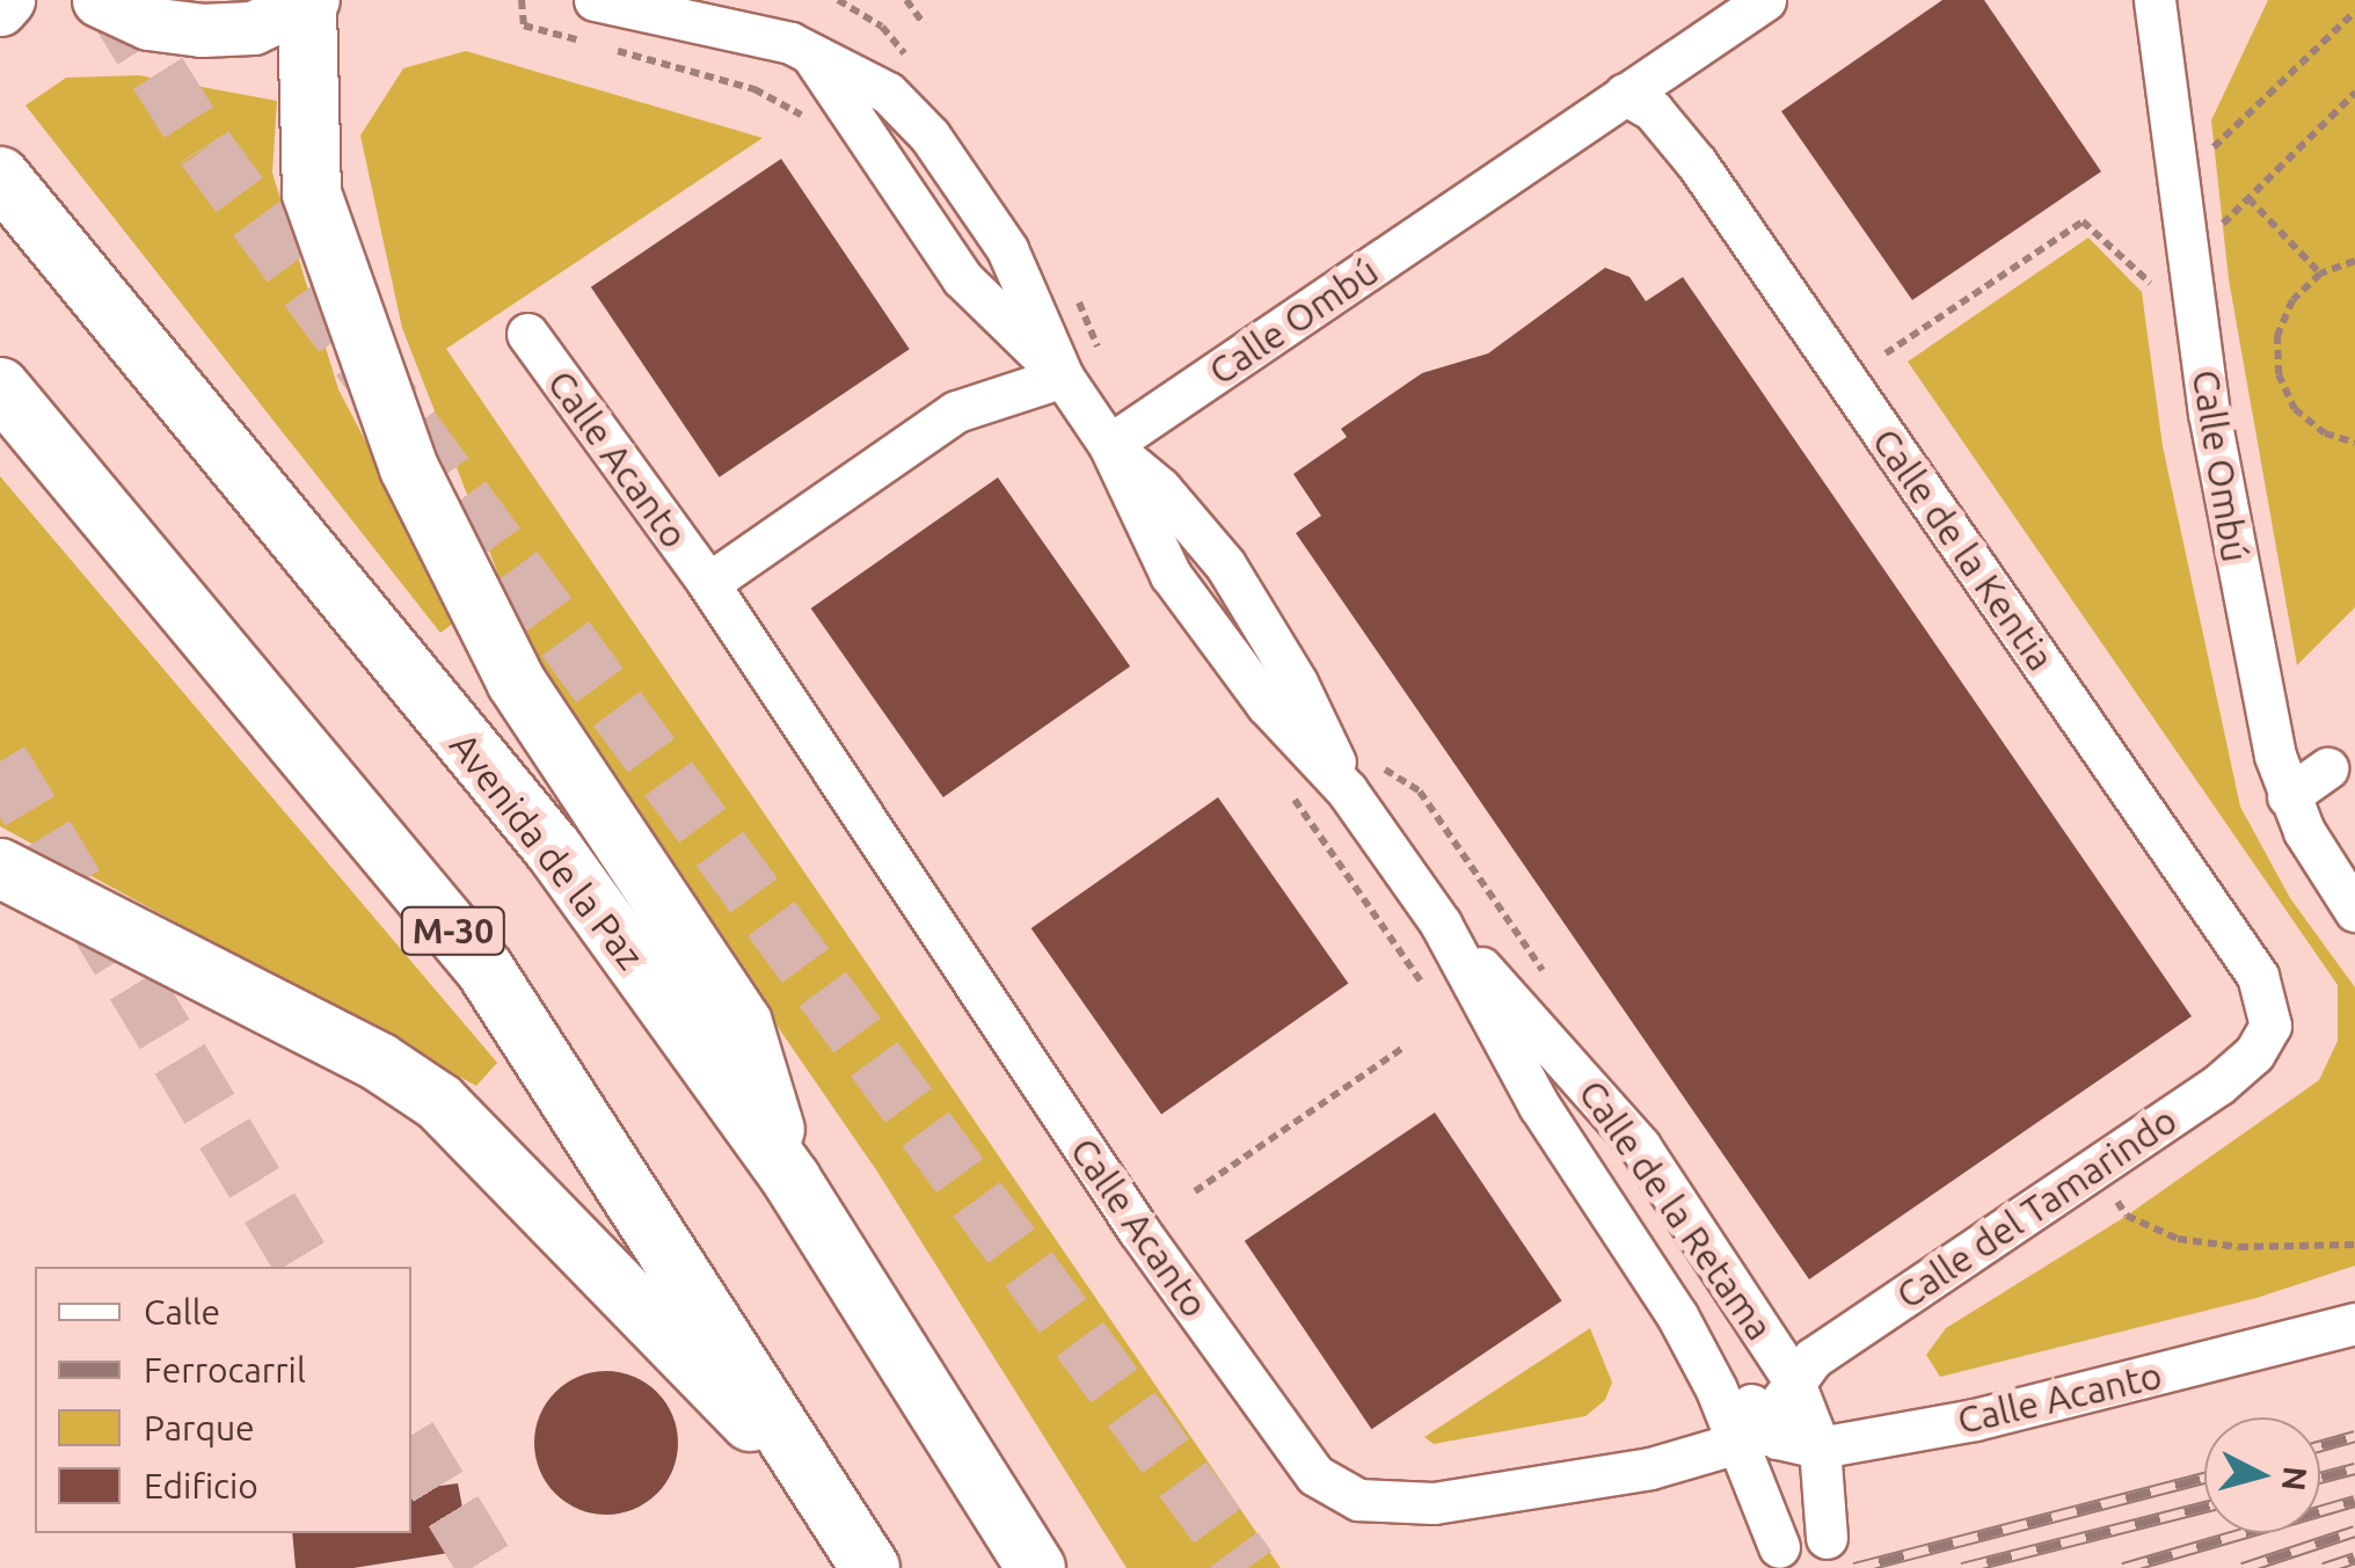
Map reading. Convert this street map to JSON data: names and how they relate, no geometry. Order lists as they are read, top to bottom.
{
  "streets": {
    "highway": ["Avenida de la Paz", "M-30"],
    "street": [
      "Calle Ombú",
      "Calle Acanto",
      "Calle de la Kentia",
      "Calle del Tamarindo",
      "Calle de la Retama"
    ]
  },
  "crossings": [
    ["Calle Ombú", "Calle de la Kentia"],
    ["Calle Ombú", "Calle de la Retama"],
    ["Calle Acanto", "Calle de la Retama"],
    ["Calle de la Kentia", "Calle del Tamarindo"],
    ["Calle del Tamarindo", "Calle de la Retama"]
  ],
  "legend": [
    "Calle",
    "Ferrocarril",
    "Parque",
    "Edificio"
  ],
  "north": "right"
}
